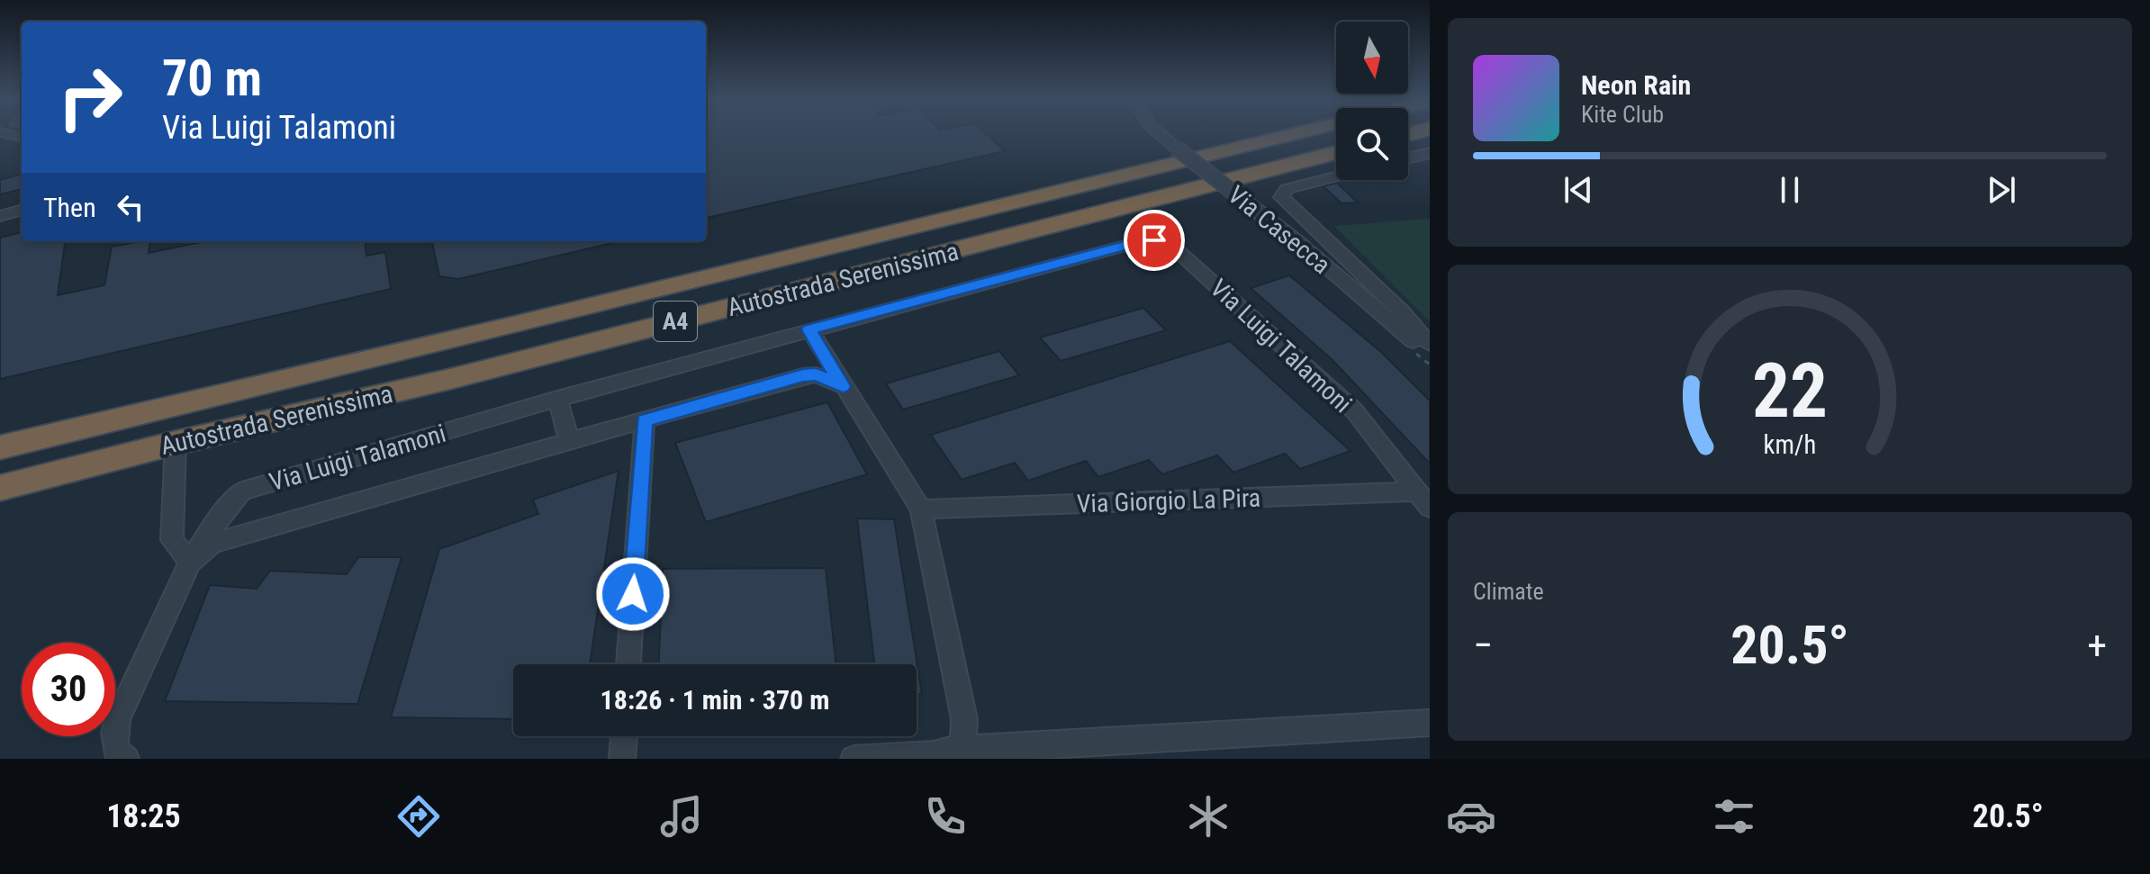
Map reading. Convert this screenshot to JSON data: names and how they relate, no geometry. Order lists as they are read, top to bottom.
{
  "streets": {
    "highway": ["Autostrada Serenissima", "A4"],
    "street": ["Via Casecca", "Via Luigi Talamoni", "Via Giorgio La Pira"]
  },
  "crossings": [
    ["Via Luigi Talamoni", "Via Giorgio La Pira"]
  ],
  "north": "bottom",
  "page": {
    "turn": ["70 m", "Via Luigi Talamoni"],
    "song": ["Neon Rain", "Kite Club"],
    "then": "Then",
    "tile": "Climate",
    "heat": ["−", "20.5°", "+"],
    "limit": "30",
    "trip": "18:26 · 1 min · 370 m",
    "tabs": ["18:25", "20.5°"],
    "gauge": ["22", "km/h"]
  }
}
